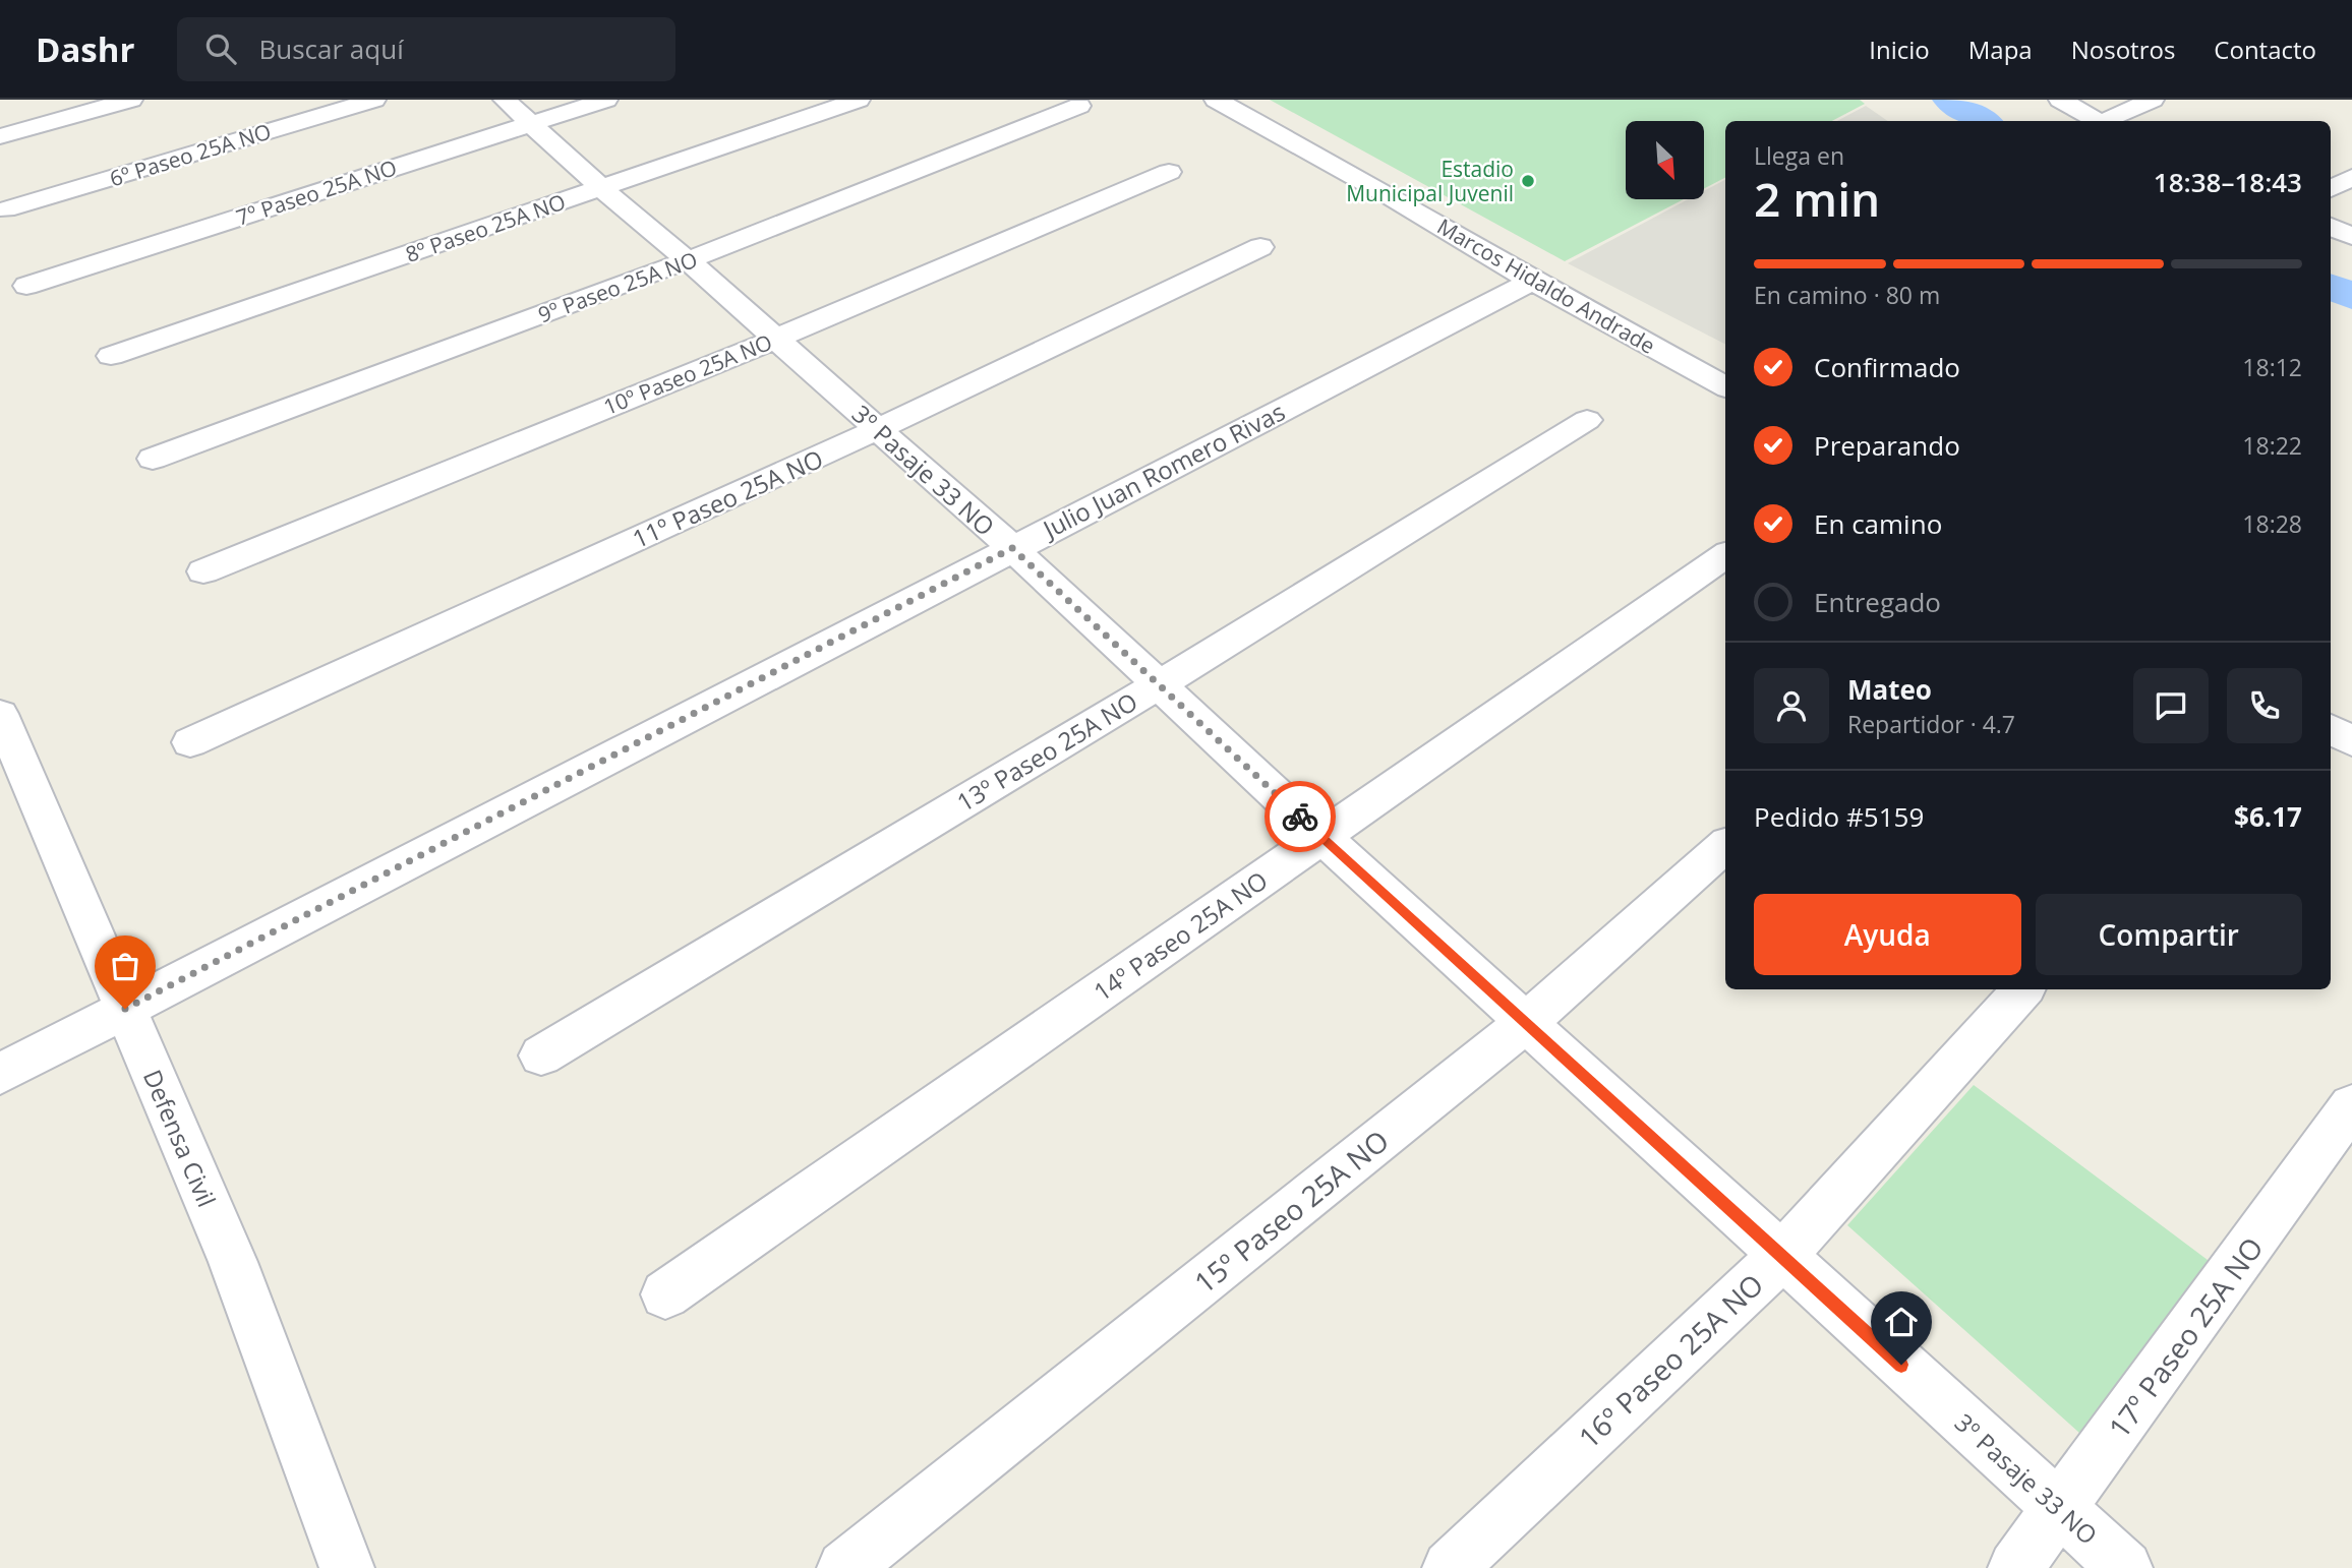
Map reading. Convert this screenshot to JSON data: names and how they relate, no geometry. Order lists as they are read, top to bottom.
{
  "streets": {
    "street": [
      "6º Paseo 25A NO",
      "7º Paseo 25A NO",
      "8º Paseo 25A NO",
      "Marcos Hidaldo Andrade",
      "9º Paseo 25A NO",
      "10º Paseo 25A NO",
      "3º Pasaje 33 NO",
      "Julio Juan Romero Rivas",
      "11º Paseo 25A NO",
      "13º Paseo 25A NO",
      "14º Paseo 25A NO",
      "Defensa Civil",
      "15º Paseo 25A NO",
      "17º Paseo 25A NO",
      "16º Paseo 25A NO"
    ]
  },
  "crossings": [
    ["7º Paseo 25A NO", "3º Pasaje 33 NO"],
    ["8º Paseo 25A NO", "3º Pasaje 33 NO"],
    ["Marcos Hidaldo Andrade", "Julio Juan Romero Rivas"],
    ["9º Paseo 25A NO", "3º Pasaje 33 NO"],
    ["10º Paseo 25A NO", "3º Pasaje 33 NO"],
    ["3º Pasaje 33 NO", "Julio Juan Romero Rivas"],
    ["3º Pasaje 33 NO", "11º Paseo 25A NO"],
    ["3º Pasaje 33 NO", "13º Paseo 25A NO"],
    ["3º Pasaje 33 NO", "14º Paseo 25A NO"],
    ["3º Pasaje 33 NO", "15º Paseo 25A NO"],
    ["3º Pasaje 33 NO", "17º Paseo 25A NO"],
    ["3º Pasaje 33 NO", "16º Paseo 25A NO"],
    ["Julio Juan Romero Rivas", "Defensa Civil"]
  ],
  "places": ["Estadio Municipal Juvenil"],
  "north": "bottom right",
  "page": {
    "header": "Dashr",
    "search": "Buscar aquí",
    "nav": [
      "Inicio",
      "Mapa",
      "Nosotros",
      "Contacto"
    ],
    "heading": ["2 min", "Llega en", "18:38–18:43"],
    "panel": [
      "Mateo",
      "Repartidor · 4.7",
      "Pedido #5159",
      "$6.17"
    ],
    "bar": "En camino · 80 m",
    "list": [
      ["Confirmado", "18:12"],
      ["Preparando", "18:22"],
      ["En camino", "18:28"],
      "Entregado"
    ],
    "buttons": ["Ayuda", "Compartir"]
  }
}
